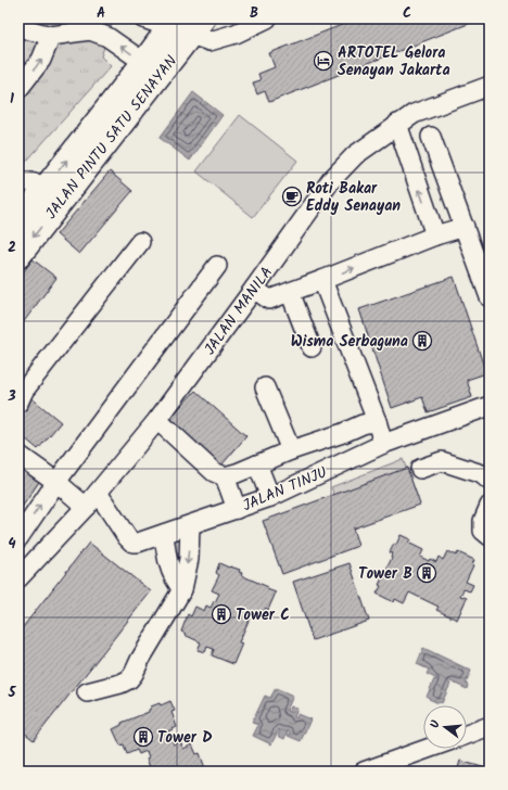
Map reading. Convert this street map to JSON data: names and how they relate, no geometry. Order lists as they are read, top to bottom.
{
  "streets": {
    "main road": ["JALAN PINTU SATU SENAYAN"],
    "street": ["JALAN MANILA", "JALAN TINJU"]
  },
  "crossings": [
    ["JALAN MANILA", "JALAN TINJU"]
  ],
  "places": {
    "hotel": ["ARTOTEL Gelora Senayan Jakarta"],
    "cafe": ["Roti Bakar Eddy Senayan"],
    "building": [
      "Wisma Serbaguna",
      "Tower B",
      "Tower C",
      "Tower D"
    ]
  },
  "north": "left",
  "grid": {
    "columns": ["A", "B", "C"],
    "rows": [
      "1",
      "2",
      "3",
      "4",
      "5"
    ]
  }
}
